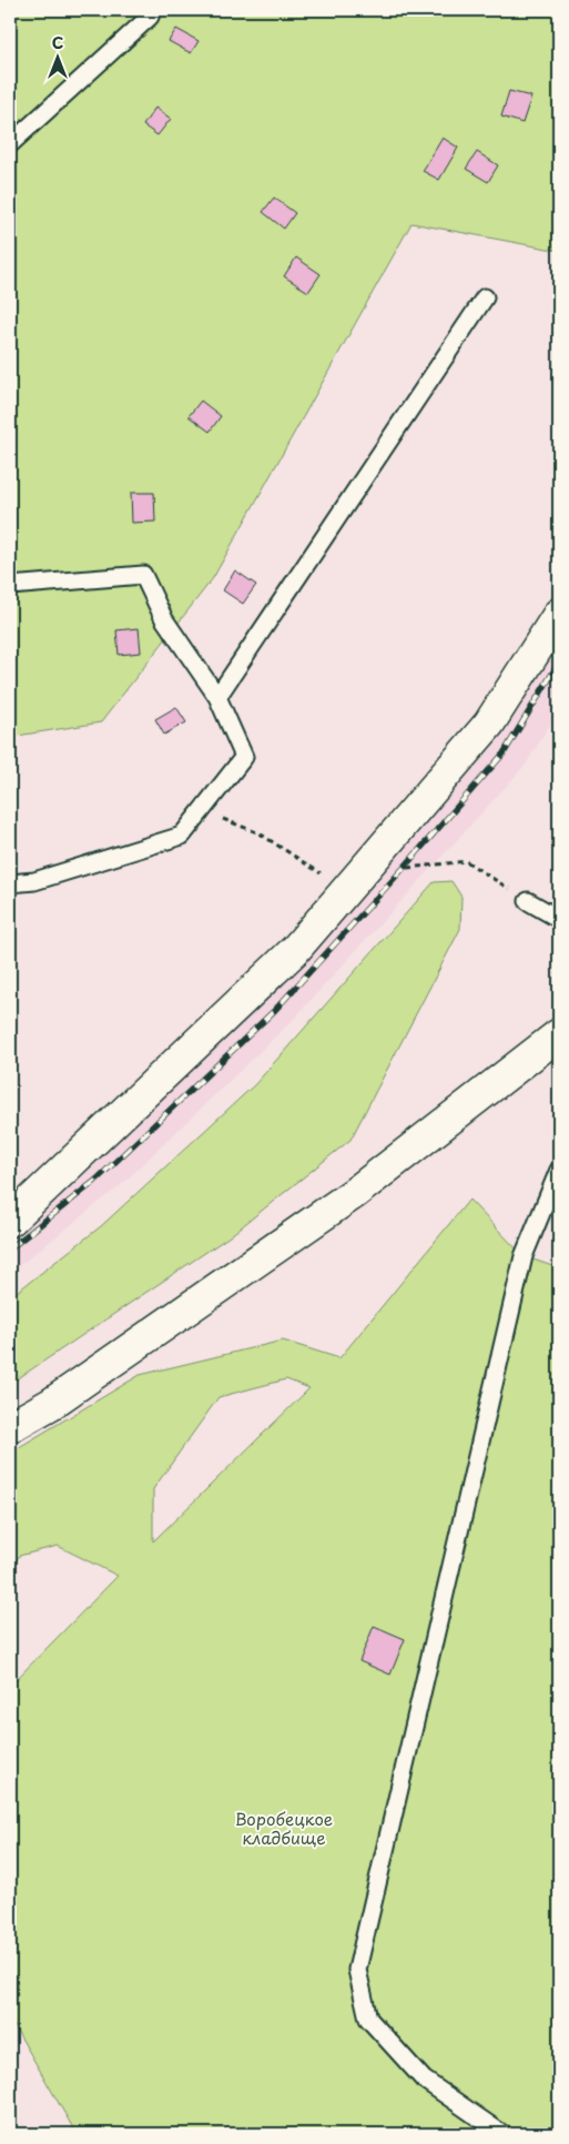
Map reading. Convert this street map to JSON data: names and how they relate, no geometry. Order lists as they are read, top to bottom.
{
  "parks": ["Воробецкое кладбище"],
  "north": "top"
}
